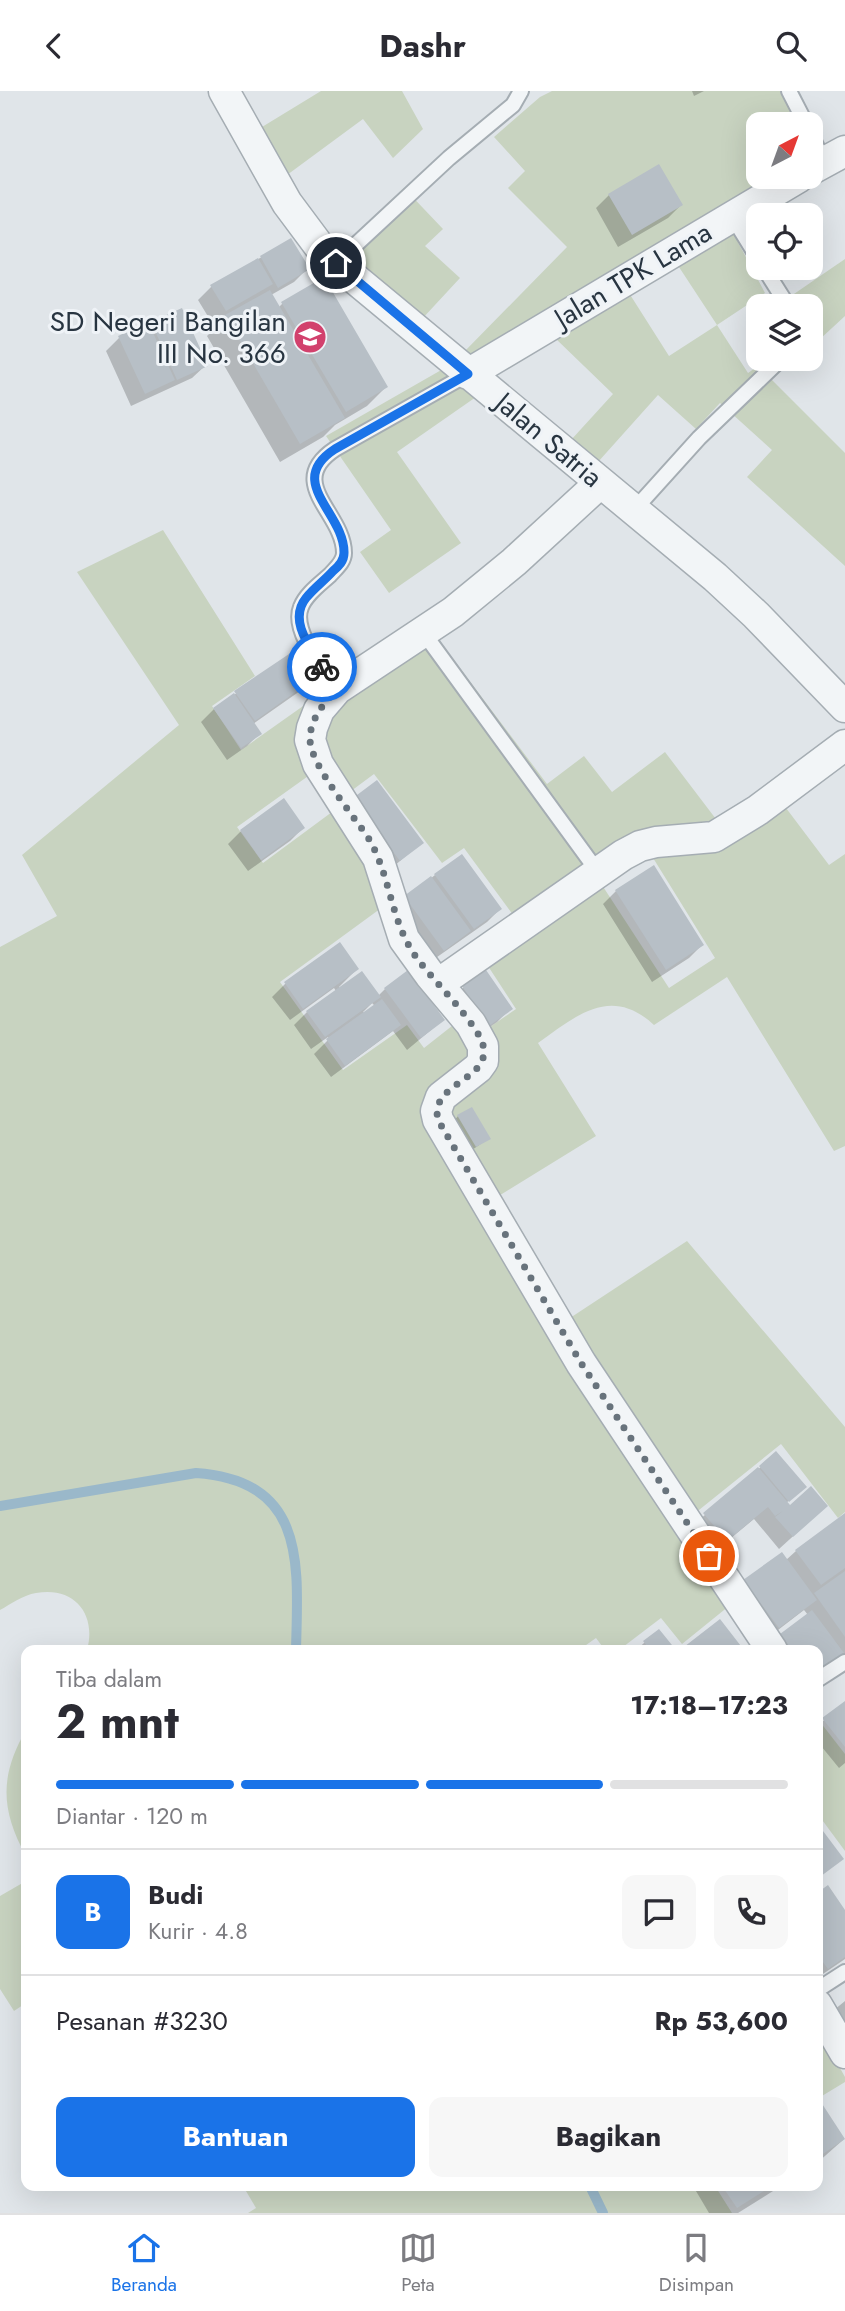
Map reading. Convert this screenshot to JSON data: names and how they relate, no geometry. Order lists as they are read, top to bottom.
{
  "streets": {
    "street": ["Jalan TPK Lama", "Jalan Satria"]
  },
  "crossings": [
    ["Jalan TPK Lama", "Jalan Satria"]
  ],
  "places": {
    "school or university": ["SD Negeri Bangilan III No. 366"]
  },
  "north": "top right",
  "page": {
    "header": "Dashr",
    "heading": ["2 mnt", "Tiba dalam", "17:18–17:23"],
    "panel": [
      "Budi",
      "Kurir · 4.8",
      "Pesanan #3230",
      "Rp 53,600"
    ],
    "bar": "Diantar · 120 m",
    "round": "B",
    "buttons": ["Bantuan", "Bagikan"],
    "tabs": ["Beranda", "Peta", "Disimpan"]
  }
}
